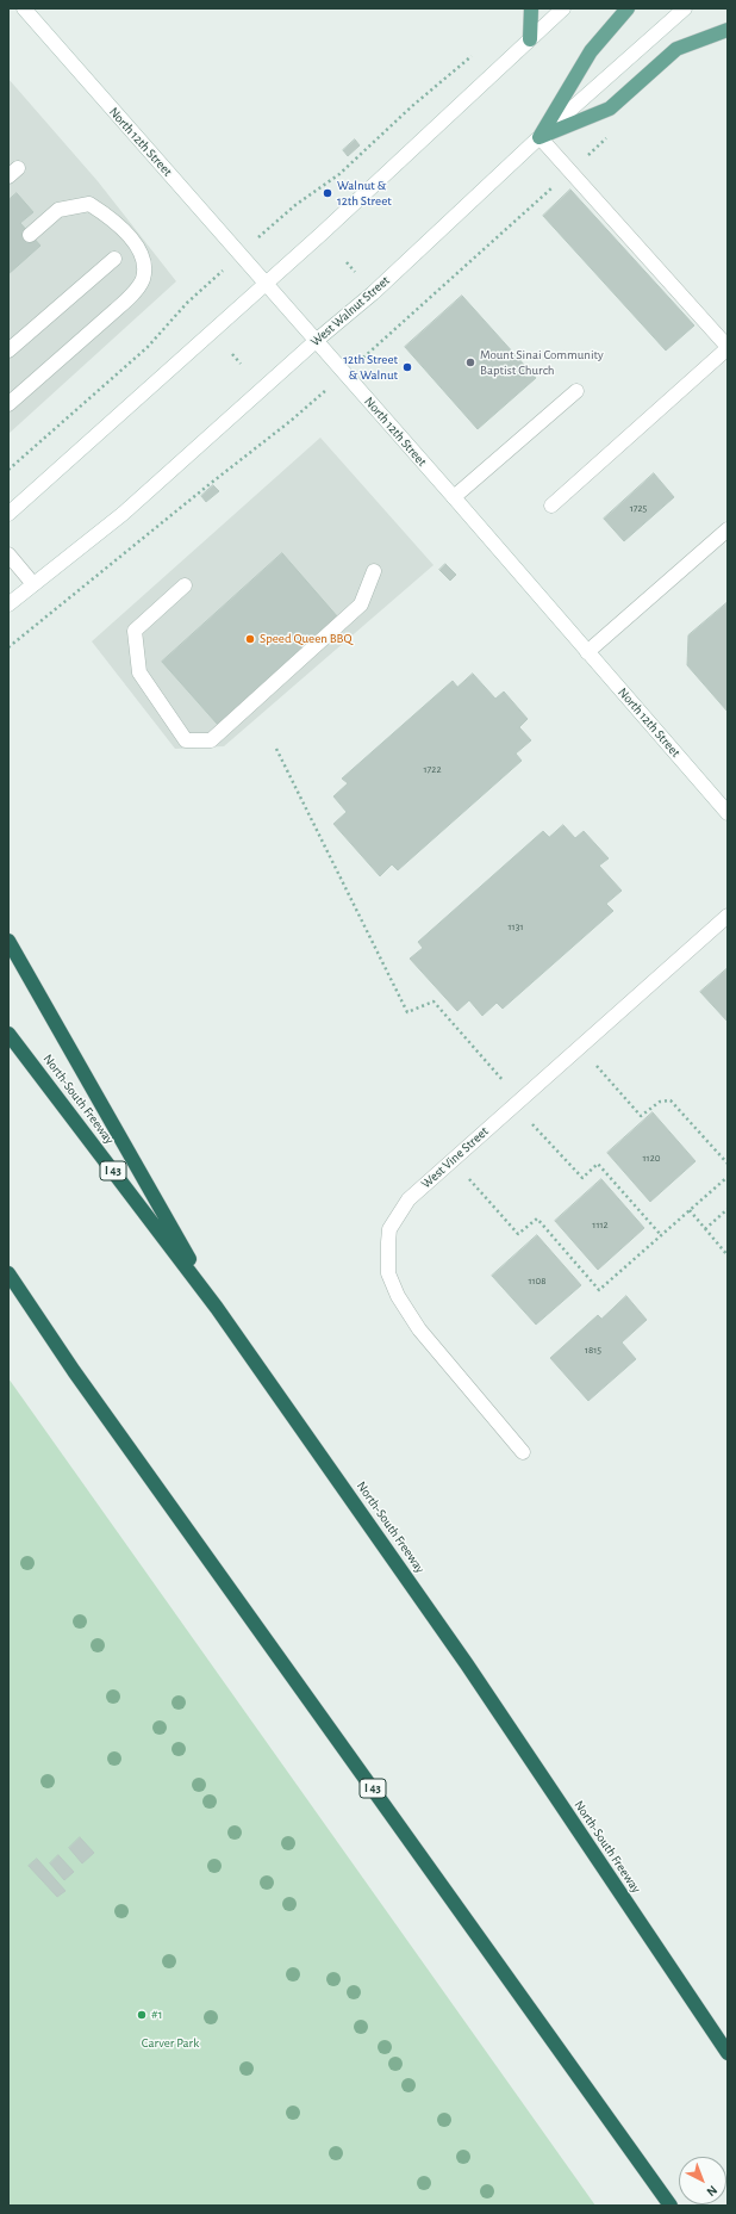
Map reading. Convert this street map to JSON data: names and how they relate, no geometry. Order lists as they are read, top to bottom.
{
  "streets": {
    "highway": ["North-South Freeway", "I 43"],
    "street": ["North 12th Street", "West Walnut Street", "West Vine Street"]
  },
  "crossings": [
    ["North 12th Street", "West Walnut Street"]
  ],
  "parks": ["Carver Park"],
  "places": [
    "Walnut & 12th Street",
    "Mount Sinai Community Baptist Church",
    "12th Street & Walnut",
    "Speed Queen BBQ",
    "#1"
  ],
  "house_numbers": [
    "1725",
    "1722",
    "1131",
    "1120",
    "1112",
    "1108",
    "1815"
  ],
  "north": "bottom right"
}
